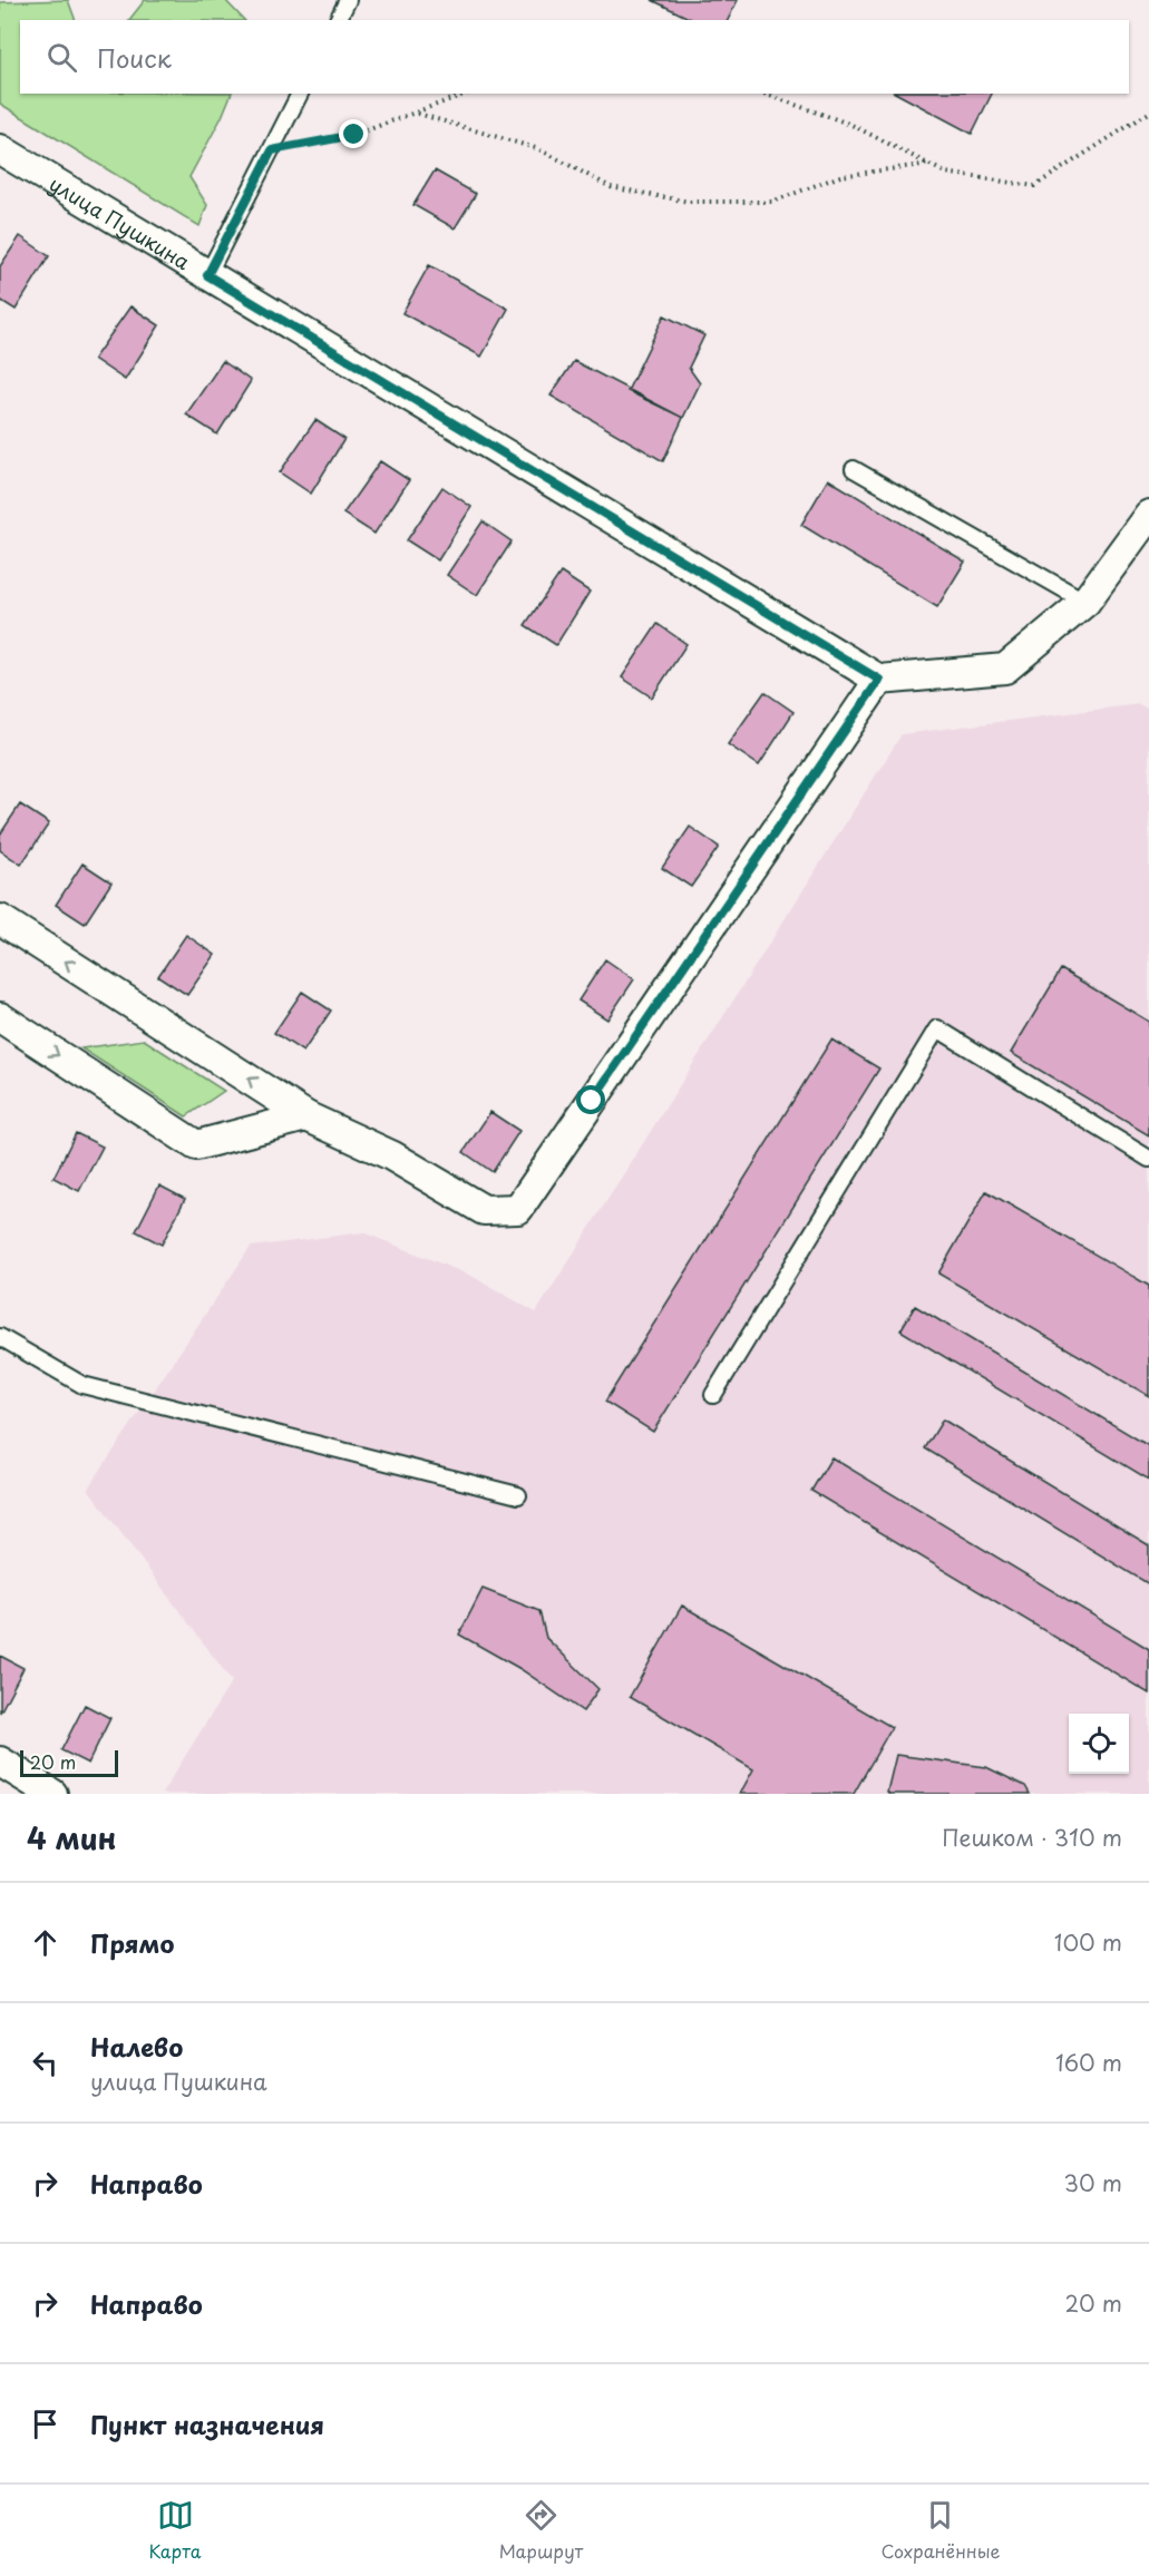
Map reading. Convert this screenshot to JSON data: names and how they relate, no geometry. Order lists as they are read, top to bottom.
{
  "streets": {
    "street": ["улица Пушкина"]
  },
  "scale_bar": "20 m",
  "page": {
    "search": "Поиск",
    "scale": "20 m",
    "heading": ["4 мин", "Пешком · 310 m"],
    "list": [
      ["Прямо", "100 m"],
      ["Налево", "улица Пушкина", "160 m"],
      ["Направо", "30 m"],
      ["Направо", "20 m"],
      "Пункт назначения"
    ],
    "nav": ["Карта", "Маршрут", "Сохранённые"]
  }
}
